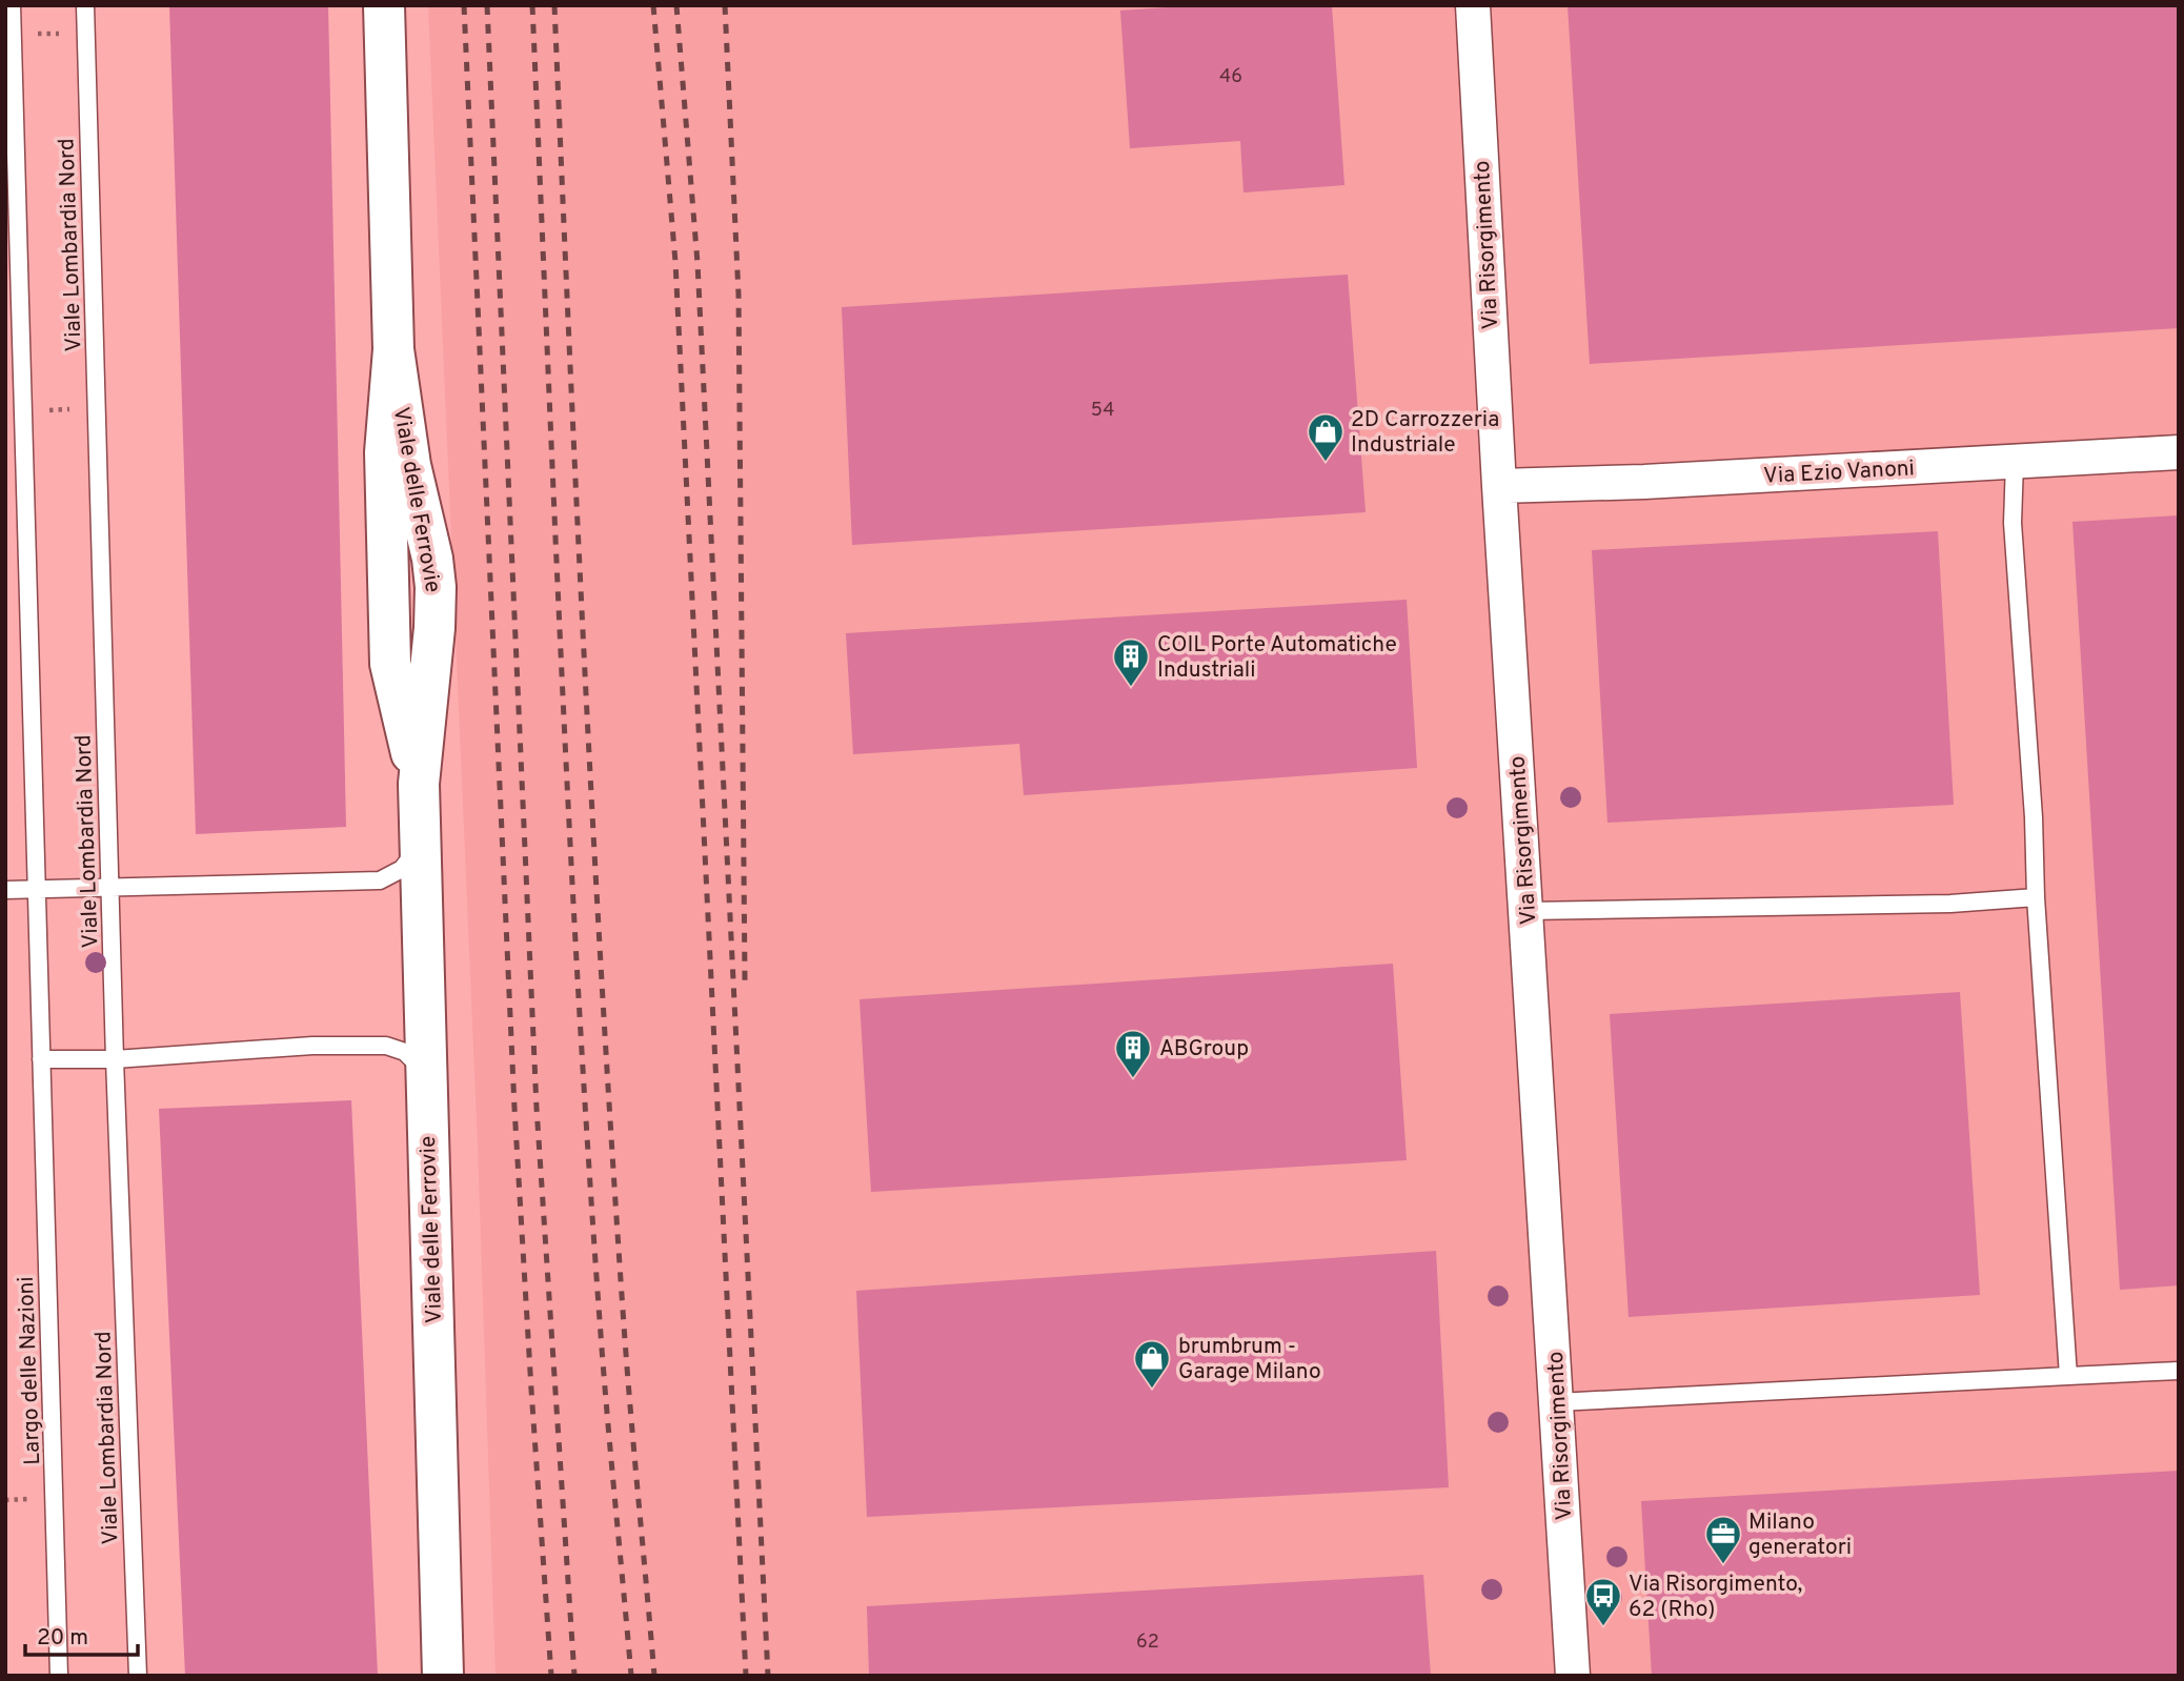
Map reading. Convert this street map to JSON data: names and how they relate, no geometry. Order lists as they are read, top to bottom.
{
  "streets": {
    "street": ["Via Risorgimento", "Via Ezio Vanoni", "Viale delle Ferrovie"],
    "lane": ["Viale Lombardia Nord", "Largo delle Nazioni"]
  },
  "crossings": [
    ["Via Risorgimento", "Via Ezio Vanoni"]
  ],
  "places": {
    "shop": ["2D Carrozzeria Industriale", "brumbrum - Garage Milano"],
    "building": ["COIL Porte Automatiche Industriali", "ABGroup"],
    "office": ["Milano generatori"],
    "bus stop": ["Via Risorgimento, 62 (Rho)"]
  },
  "house_numbers": ["46", "54", "62"],
  "scale_bar": "20 m"
}
